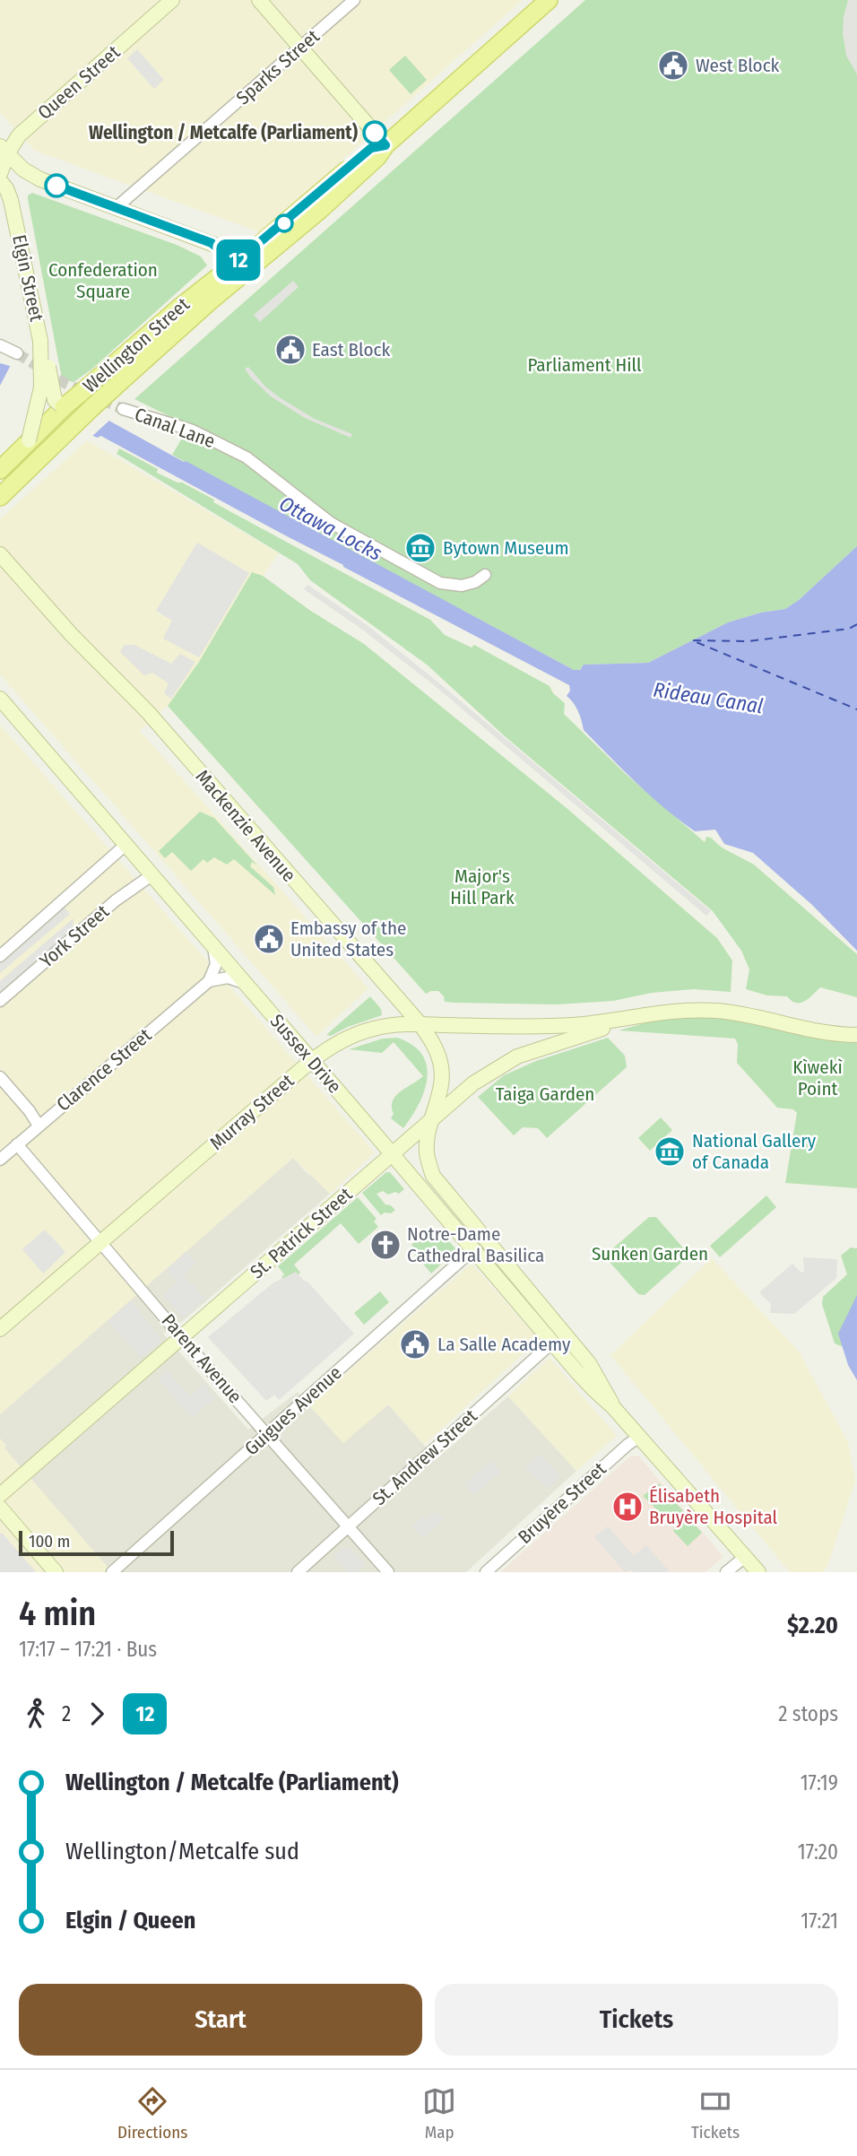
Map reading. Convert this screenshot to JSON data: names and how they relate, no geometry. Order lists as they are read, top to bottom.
{
  "streets": {
    "main road": [
      "Queen Street",
      "Elgin Street",
      "Wellington Street",
      "Mackenzie Avenue",
      "Sussex Drive",
      "Murray Street",
      "St. Patrick Street"
    ],
    "street": [
      "Sparks Street",
      "Canal Lane",
      "York Street",
      "Clarence Street",
      "Parent Avenue",
      "Guigues Avenue",
      "St. Andrew Street",
      "Bruyère Street"
    ]
  },
  "crossings": [
    ["Elgin Street", "Wellington Street"],
    ["Mackenzie Avenue", "Sussex Drive"],
    ["Mackenzie Avenue", "Murray Street"],
    ["Mackenzie Avenue", "St. Patrick Street"],
    ["York Street", "Sussex Drive"],
    ["Sussex Drive", "Murray Street"],
    ["Sussex Drive", "St. Patrick Street"],
    ["Sussex Drive", "Guigues Avenue"],
    ["Sussex Drive", "St. Andrew Street"],
    ["Sussex Drive", "Bruyère Street"],
    ["Clarence Street", "Parent Avenue"],
    ["Murray Street", "St. Patrick Street"],
    ["Murray Street", "Parent Avenue"],
    ["St. Patrick Street", "Parent Avenue"],
    ["Parent Avenue", "Guigues Avenue"],
    ["Parent Avenue", "St. Andrew Street"]
  ],
  "water": ["Ottawa Locks", "Rideau Canal"],
  "parks": [
    "Confederation Square",
    "Parliament Hill",
    "Major's Hill Park",
    "Kìwekì Point",
    "Taiga Garden",
    "Sunken Garden"
  ],
  "places": {
    "public building": [
      "West Block",
      "East Block",
      "Embassy of the United States",
      "La Salle Academy"
    ],
    "other": ["Wellington / Metcalfe (Parliament)"],
    "museum": ["Bytown Museum", "National Gallery of Canada"],
    "church": ["Notre-Dame Cathedral Basilica"],
    "hospital": ["Élisabeth Bruyère Hospital"]
  },
  "lines": ["bus line 12"],
  "scale_bar": "100 m",
  "page": {
    "on_map": "12",
    "scale": "100 m",
    "heading": ["4 min", "17:17 – 17:21 · Bus", "$2.20"],
    "legs": ["2", "12", "2 stops"],
    "list": [
      {
        "name": "Wellington / Metcalfe (Parliament)",
        "value": "17:19"
      },
      {
        "name": "Wellington/Metcalfe sud",
        "value": "17:20"
      },
      {
        "name": "Elgin / Queen",
        "value": "17:21"
      }
    ],
    "buttons": ["Start", "Tickets"],
    "tabs": ["Directions", "Map", "Tickets"]
  }
}
